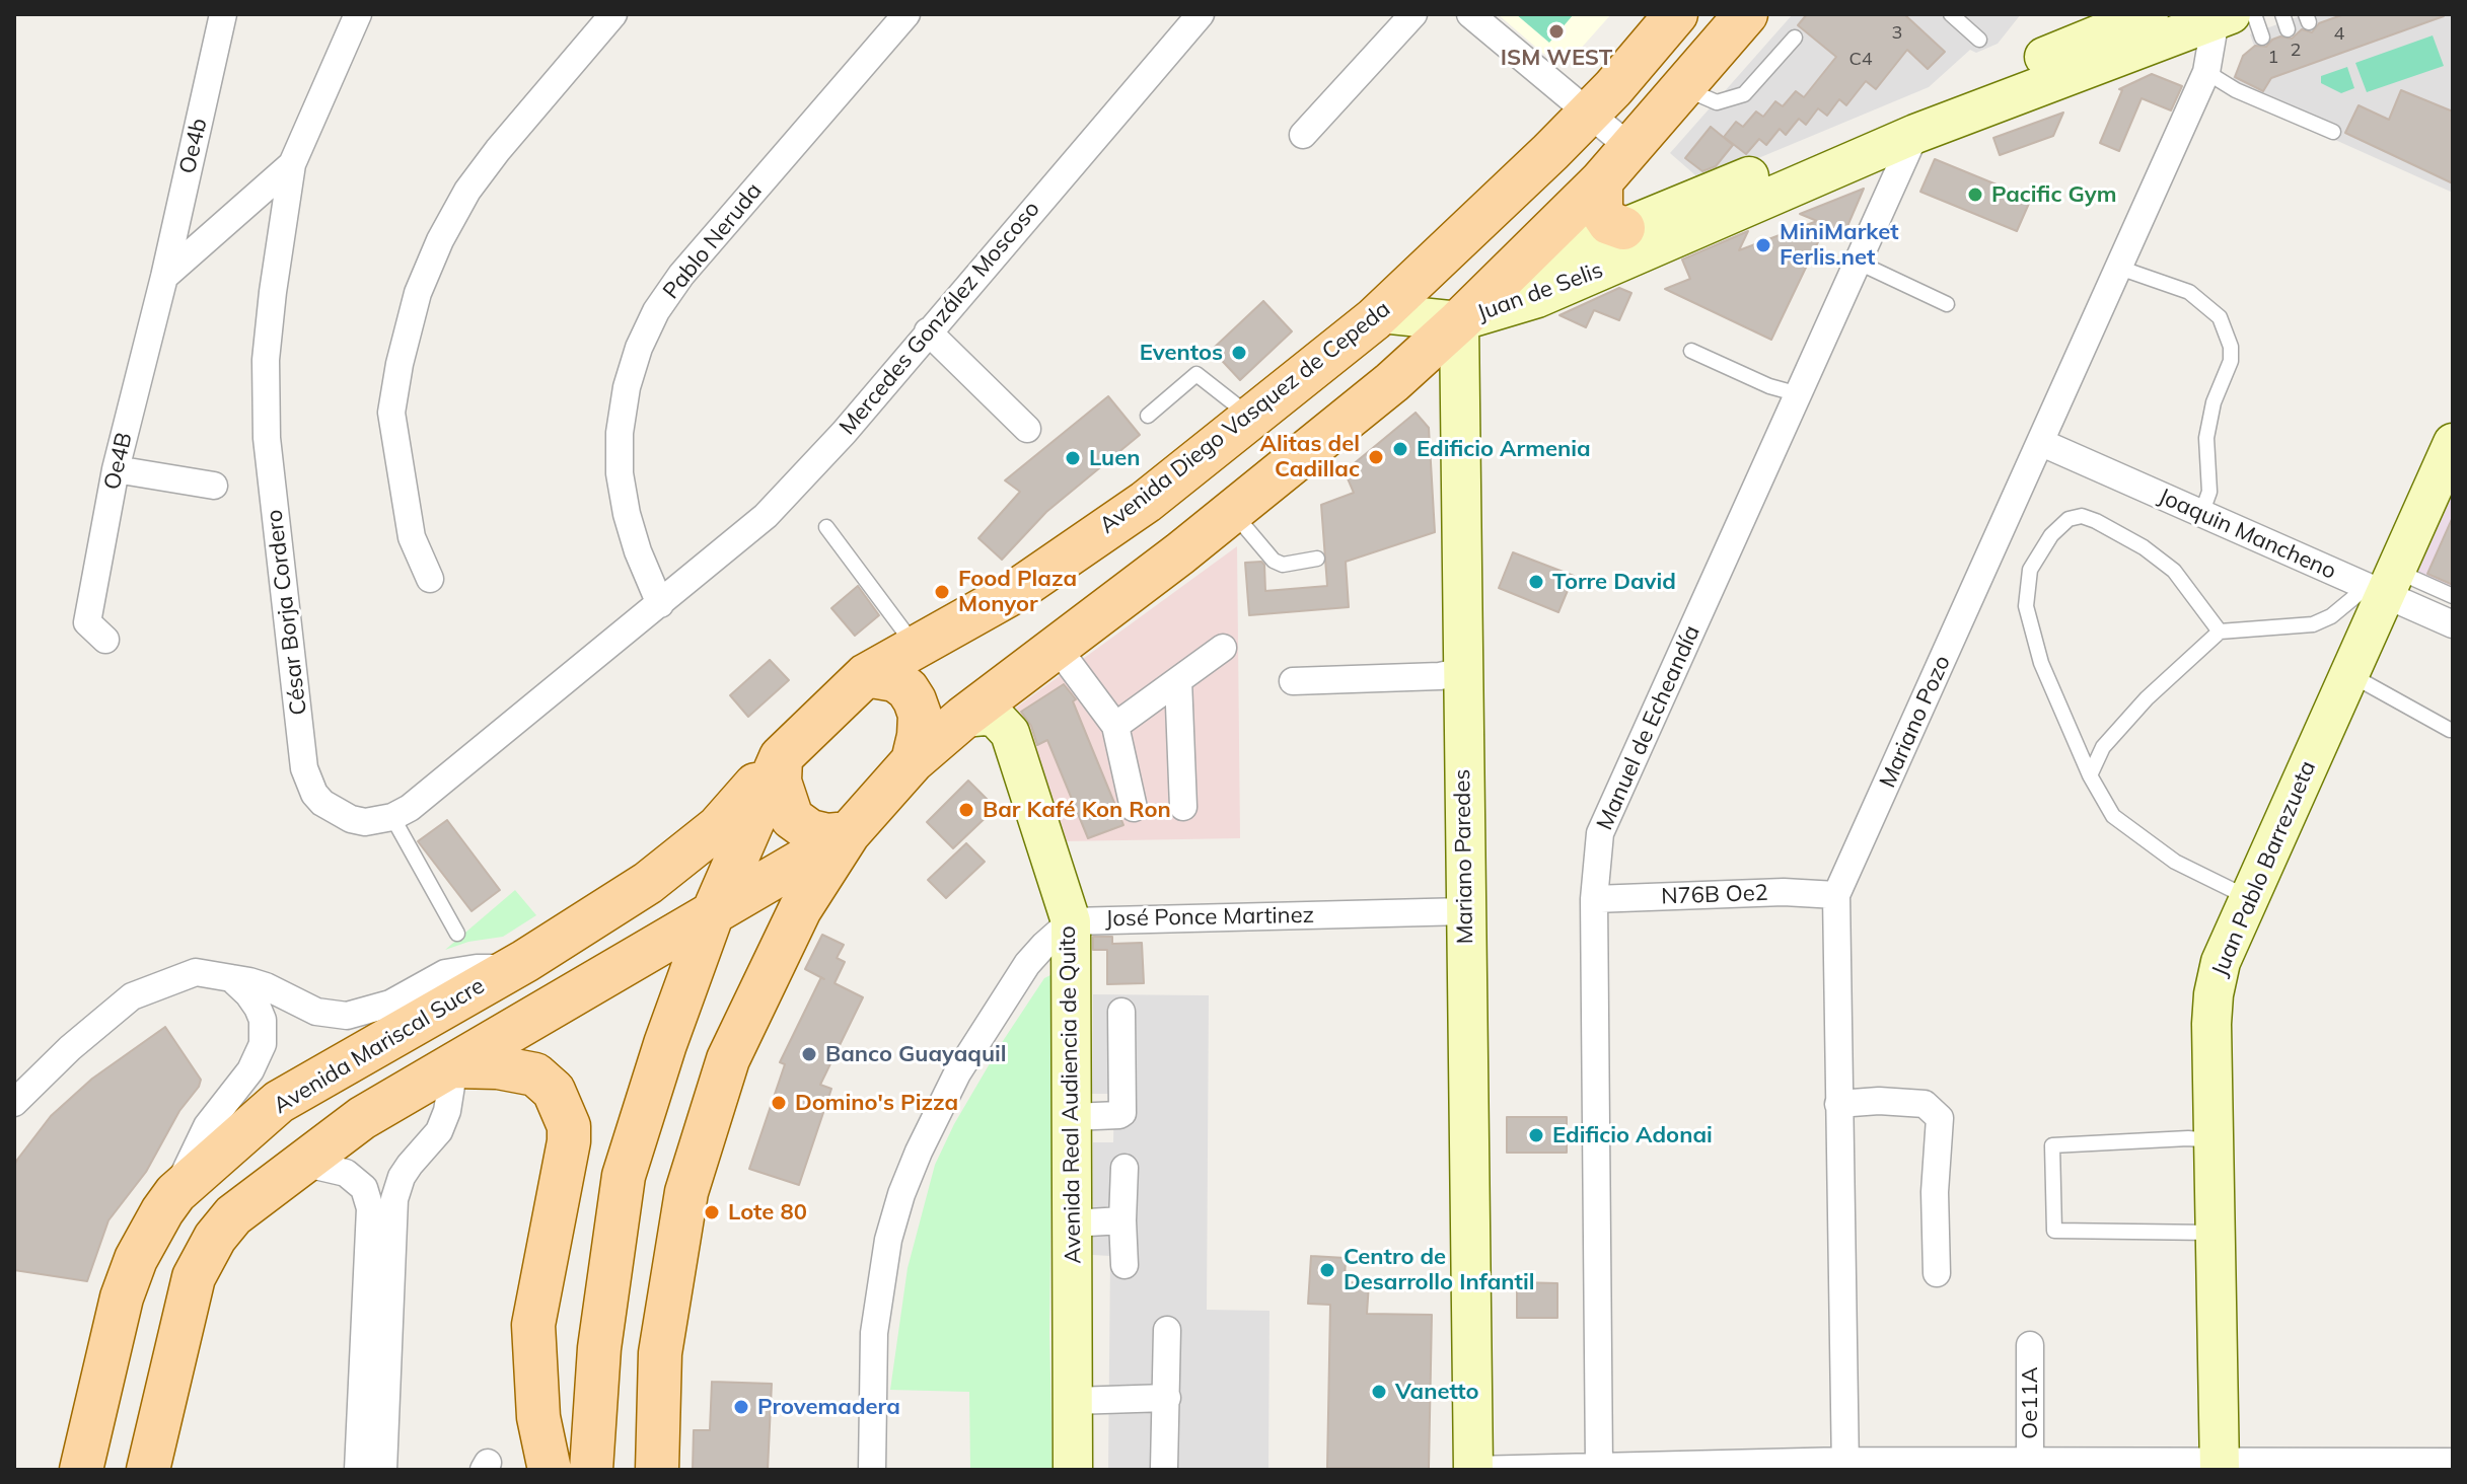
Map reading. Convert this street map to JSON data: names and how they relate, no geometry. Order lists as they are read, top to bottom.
{
  "streets": {
    "main road": [
      "Juan de Selis",
      "Avenida Diego Vasquez de Cepeda",
      "Mariano Paredes",
      "Juan Pablo Barrezueta",
      "Avenida Mariscal Sucre",
      "Avenida Real Audiencia de Quito"
    ],
    "street": [
      "Oe4b",
      "Pablo Neruda",
      "Mercedes González Moscoso",
      "Oe4B",
      "Joaquin Mancheno",
      "César Borja Cordero",
      "Mariano Pozo",
      "Manuel de Echeandía",
      "N76B Oe2",
      "José Ponce Martinez",
      "Oe11A"
    ]
  },
  "crossings": [
    ["Oe4b", "Oe4B"],
    ["Pablo Neruda", "Mercedes González Moscoso"],
    ["Juan de Selis", "Mariano Pozo"],
    ["Juan de Selis", "Manuel de Echeandía"],
    ["Juan de Selis", "Mariano Paredes"],
    ["Avenida Diego Vasquez de Cepeda", "Avenida Mariscal Sucre"],
    ["Joaquin Mancheno", "Mariano Pozo"],
    ["Joaquin Mancheno", "Juan Pablo Barrezueta"],
    ["Mariano Pozo", "N76B Oe2"],
    ["Manuel de Echeandía", "N76B Oe2"],
    ["Mariano Paredes", "José Ponce Martinez"],
    ["José Ponce Martinez", "Avenida Real Audiencia de Quito"]
  ],
  "places": [
    "ISM WEST",
    "Pacific Gym",
    "MiniMarket Ferlis.net",
    "Eventos",
    "Edificio Armenia",
    "Alitas del Cadillac",
    "Luen",
    "Torre David",
    "Food Plaza Monyor",
    "Bar Kafé Kon Ron",
    "Banco Guayaquil",
    "Domino's Pizza",
    "Edificio Adonai",
    "Lote 80",
    "Centro de Desarrollo Infantil",
    "Vanetto",
    "Provemadera"
  ],
  "house_numbers": [
    "3",
    "4",
    "2",
    "1",
    "C4"
  ]
}
